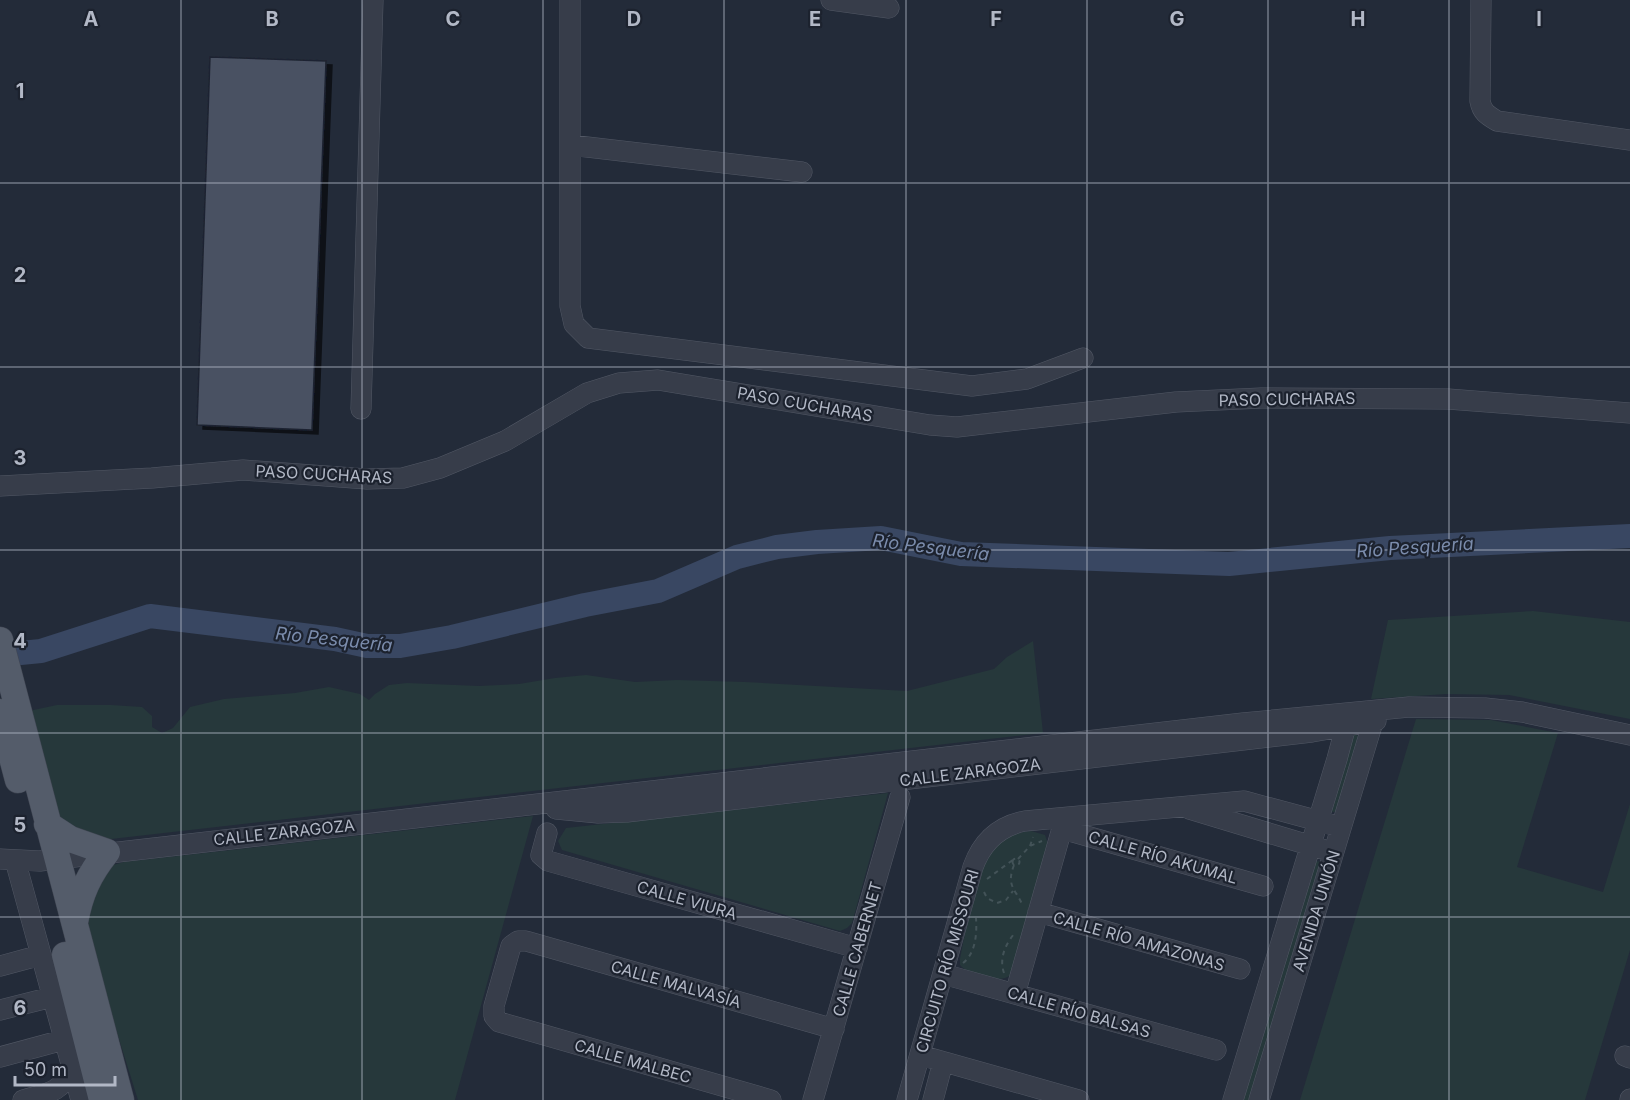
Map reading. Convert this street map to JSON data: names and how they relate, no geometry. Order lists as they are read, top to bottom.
{
  "streets": {
    "street": [
      "PASO CUCHARAS",
      "CALLE ZARAGOZA",
      "CALLE RÍO AKUMAL",
      "CALLE VIURA",
      "AVENIDA UNIÓN",
      "CALLE RÍO AMAZONAS",
      "CALLE CABERNET",
      "CIRCUITO RÍO MISSOURI",
      "CALLE MALVASÍA",
      "CALLE RÍO BALSAS",
      "CALLE MALBEC"
    ]
  },
  "crossings": [
    ["CALLE ZARAGOZA", "AVENIDA UNIÓN"],
    ["CALLE RÍO AKUMAL", "CIRCUITO RÍO MISSOURI"],
    ["CALLE VIURA", "CALLE CABERNET"],
    ["AVENIDA UNIÓN", "CIRCUITO RÍO MISSOURI"],
    ["CALLE CABERNET", "CALLE MALVASÍA"],
    ["CIRCUITO RÍO MISSOURI", "CALLE RÍO BALSAS"],
    ["CALLE MALVASÍA", "CALLE MALBEC"]
  ],
  "water": ["Río Pesquería"],
  "scale_bar": "50 m",
  "grid": {
    "columns": [
      "A",
      "B",
      "C",
      "D",
      "E",
      "F",
      "G",
      "H",
      "I"
    ],
    "rows": [
      "1",
      "2",
      "3",
      "4",
      "5",
      "6"
    ]
  }
}
